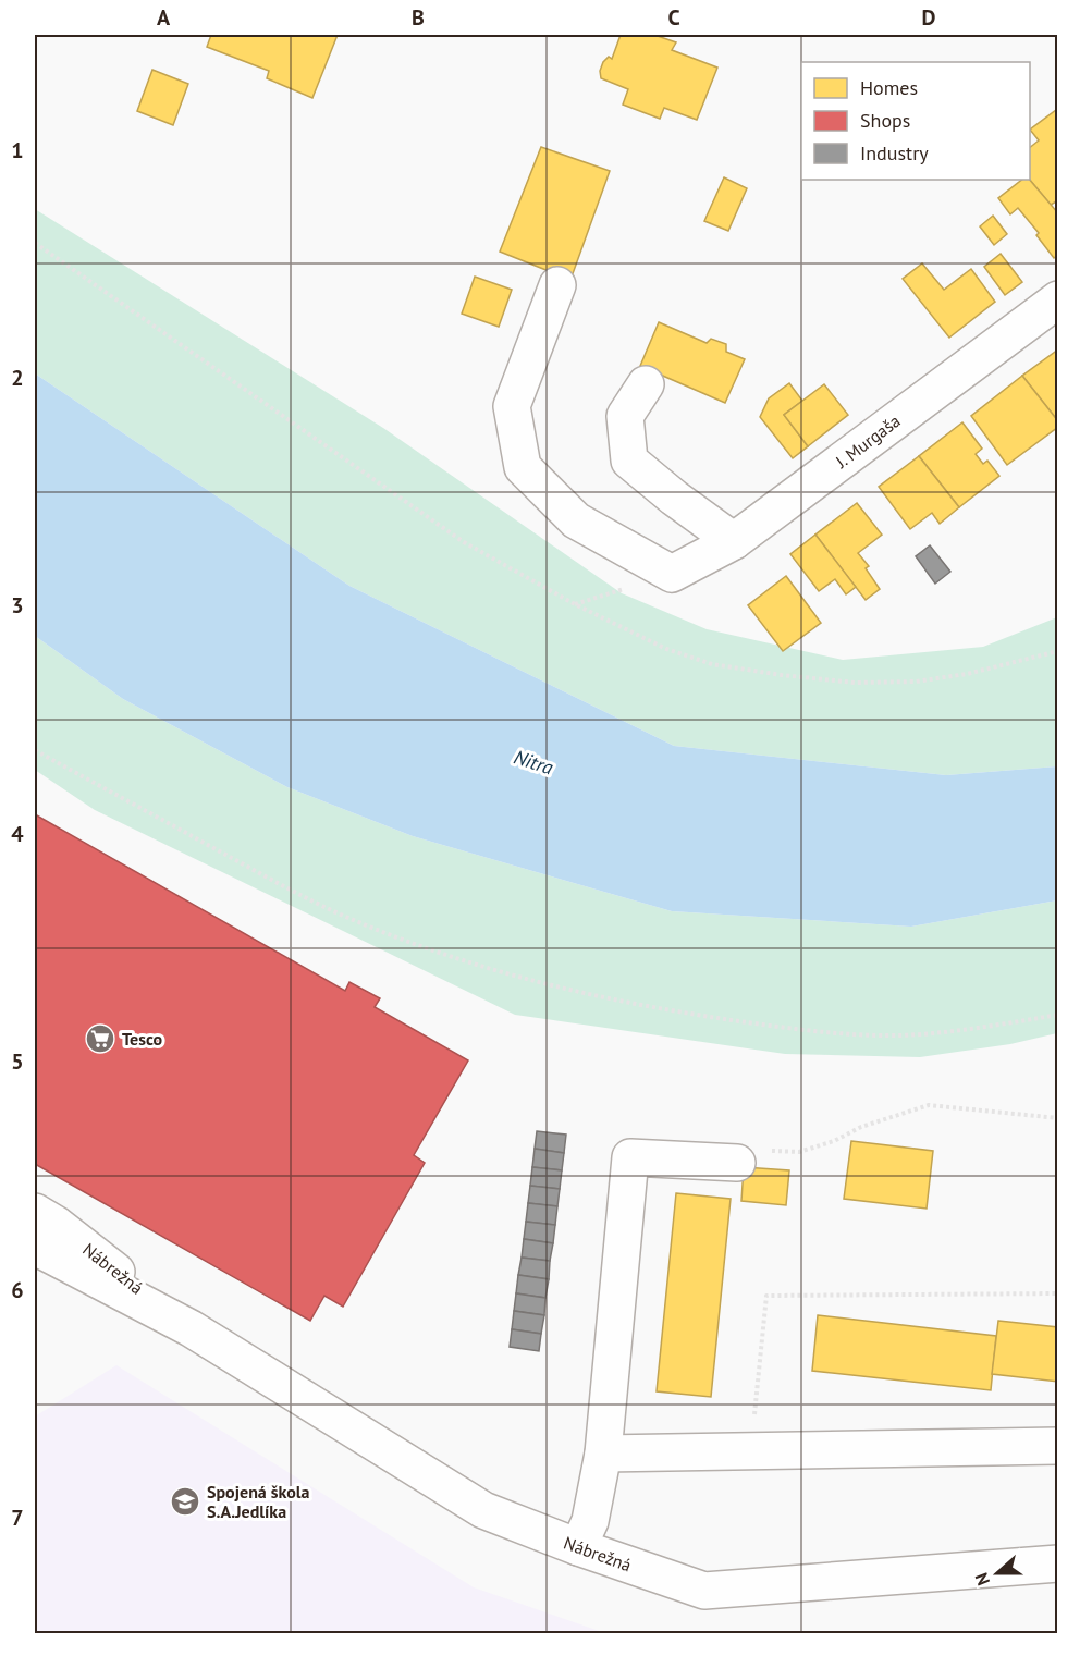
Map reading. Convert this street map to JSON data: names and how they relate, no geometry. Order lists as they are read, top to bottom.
{
  "streets": {
    "street": ["J. Murgaša", "Nábrežná"]
  },
  "water": ["Nitra"],
  "places": {
    "supermarket": ["Tesco"],
    "school or university": ["Spojená škola S.A.Jedlíka"]
  },
  "legend": ["Homes", "Shops", "Industry"],
  "north": "left",
  "grid": {
    "columns": [
      "A",
      "B",
      "C",
      "D"
    ],
    "rows": [
      "1",
      "2",
      "3",
      "4",
      "5",
      "6",
      "7"
    ]
  }
}
